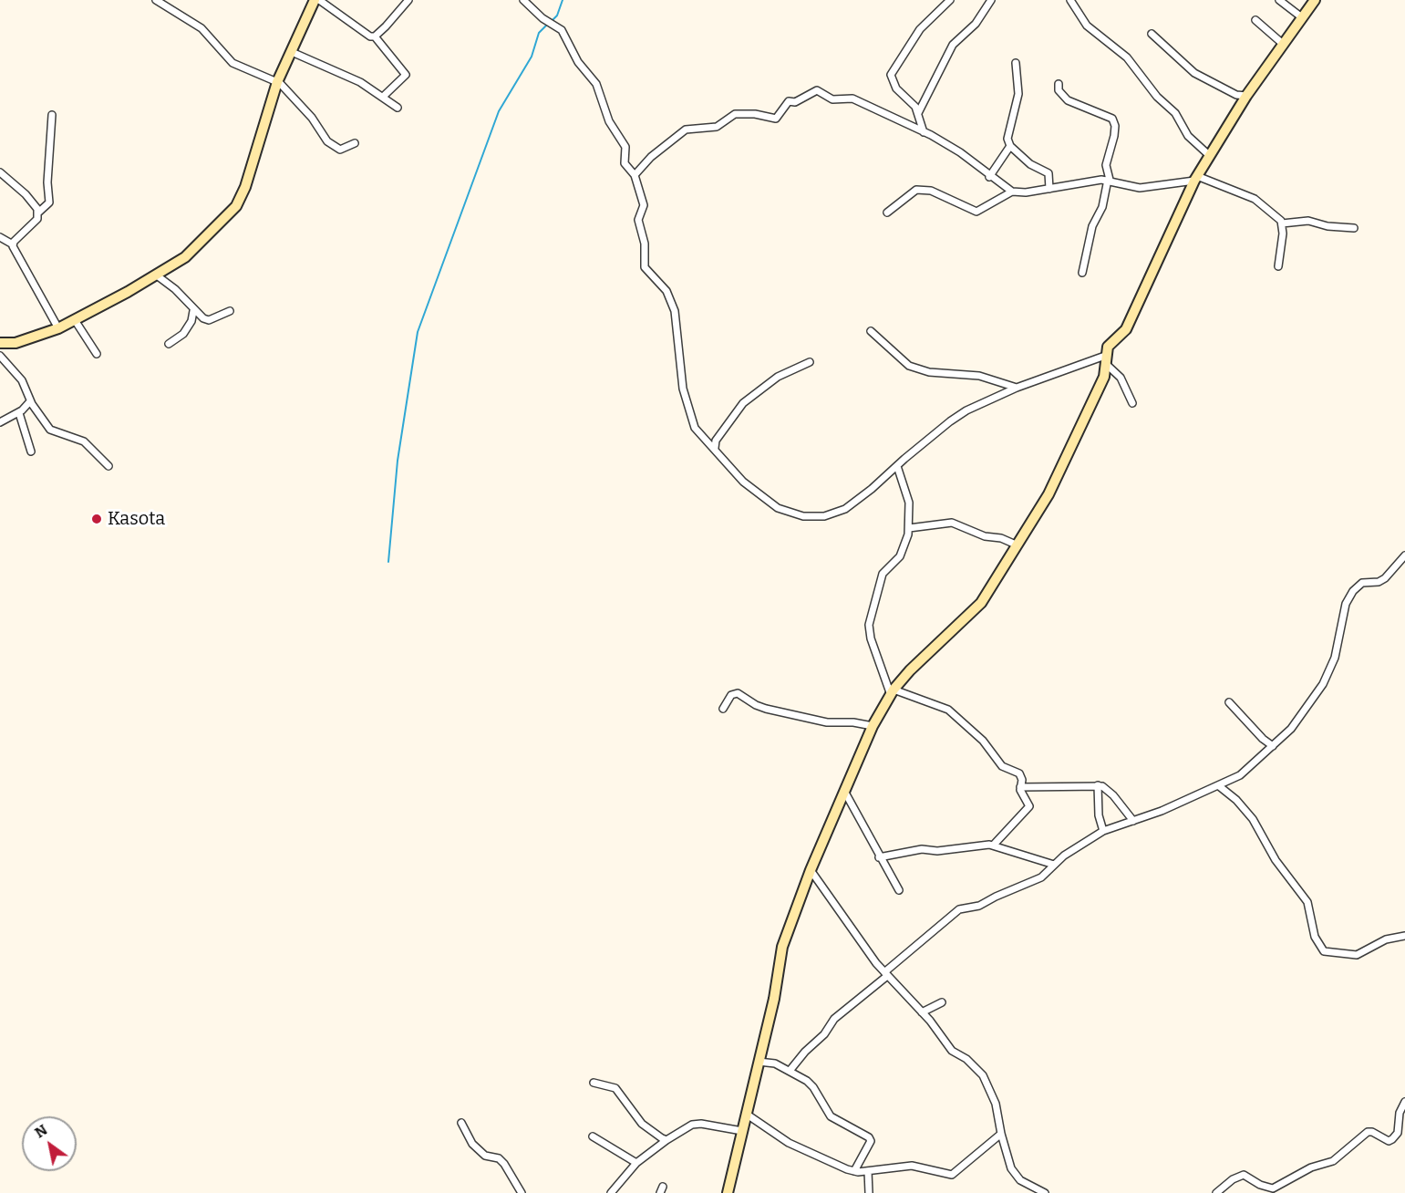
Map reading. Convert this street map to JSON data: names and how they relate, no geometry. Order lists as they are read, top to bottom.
{
  "places": ["Kasota"],
  "north": "top left"
}
